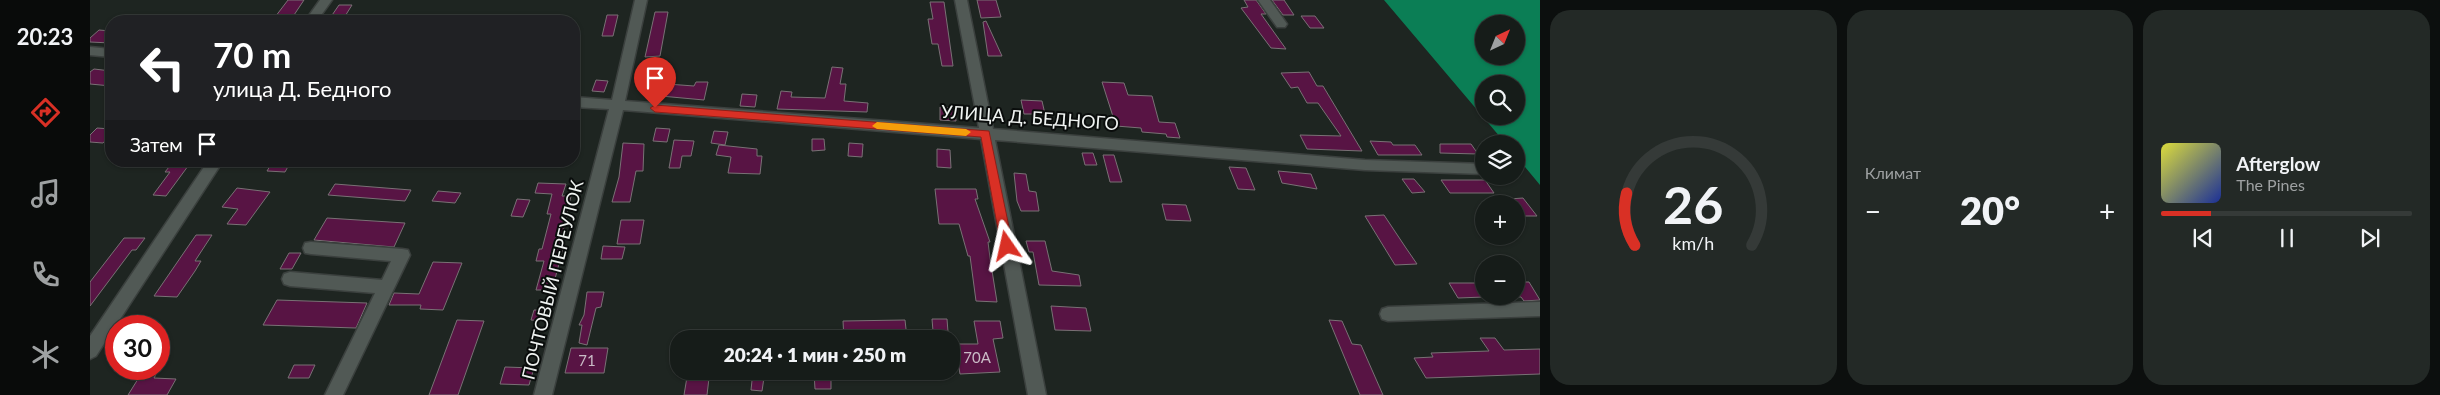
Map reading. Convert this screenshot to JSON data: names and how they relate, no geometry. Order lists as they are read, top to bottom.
{
  "streets": {
    "street": ["УЛИЦА Д. БЕДНОГО", "ПОЧТОВЫЙ ПЕРЕУЛОК"]
  },
  "crossings": [
    ["УЛИЦА Д. БЕДНОГО", "ПОЧТОВЫЙ ПЕРЕУЛОК"]
  ],
  "house_numbers": ["70А", "71"],
  "north": "top right",
  "page": {
    "tabs": "20:23",
    "tile": "Климат",
    "map_buttons": ["+", "−"],
    "turn": ["70 m", "улица Д. Бедного"],
    "then": "Затем",
    "song": ["Afterglow", "The Pines"],
    "heat": ["−", "20°", "+"],
    "limit": "30",
    "trip": "20:24 · 1 мин · 250 m",
    "gauge": ["26", "km/h"]
  }
}
